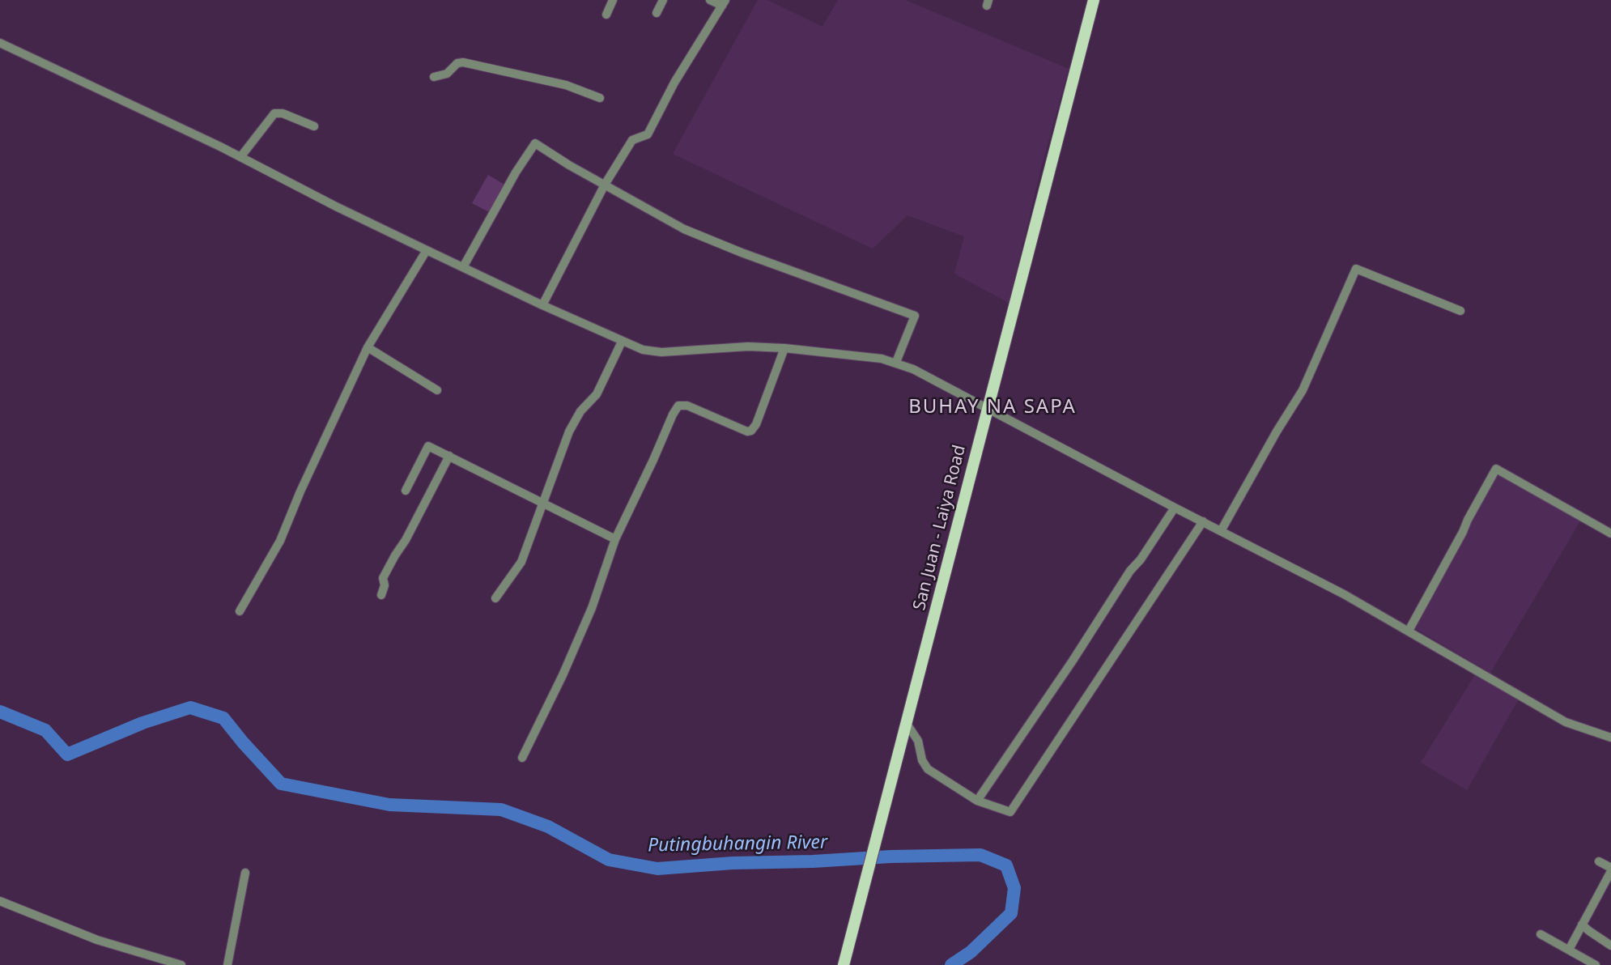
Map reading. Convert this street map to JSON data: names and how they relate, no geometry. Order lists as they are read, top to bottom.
{
  "streets": {
    "main road": ["San Juan - Laiya Road"]
  },
  "districts": ["BUHAY NA SAPA"],
  "water": ["Putingbuhangin River"]
}
